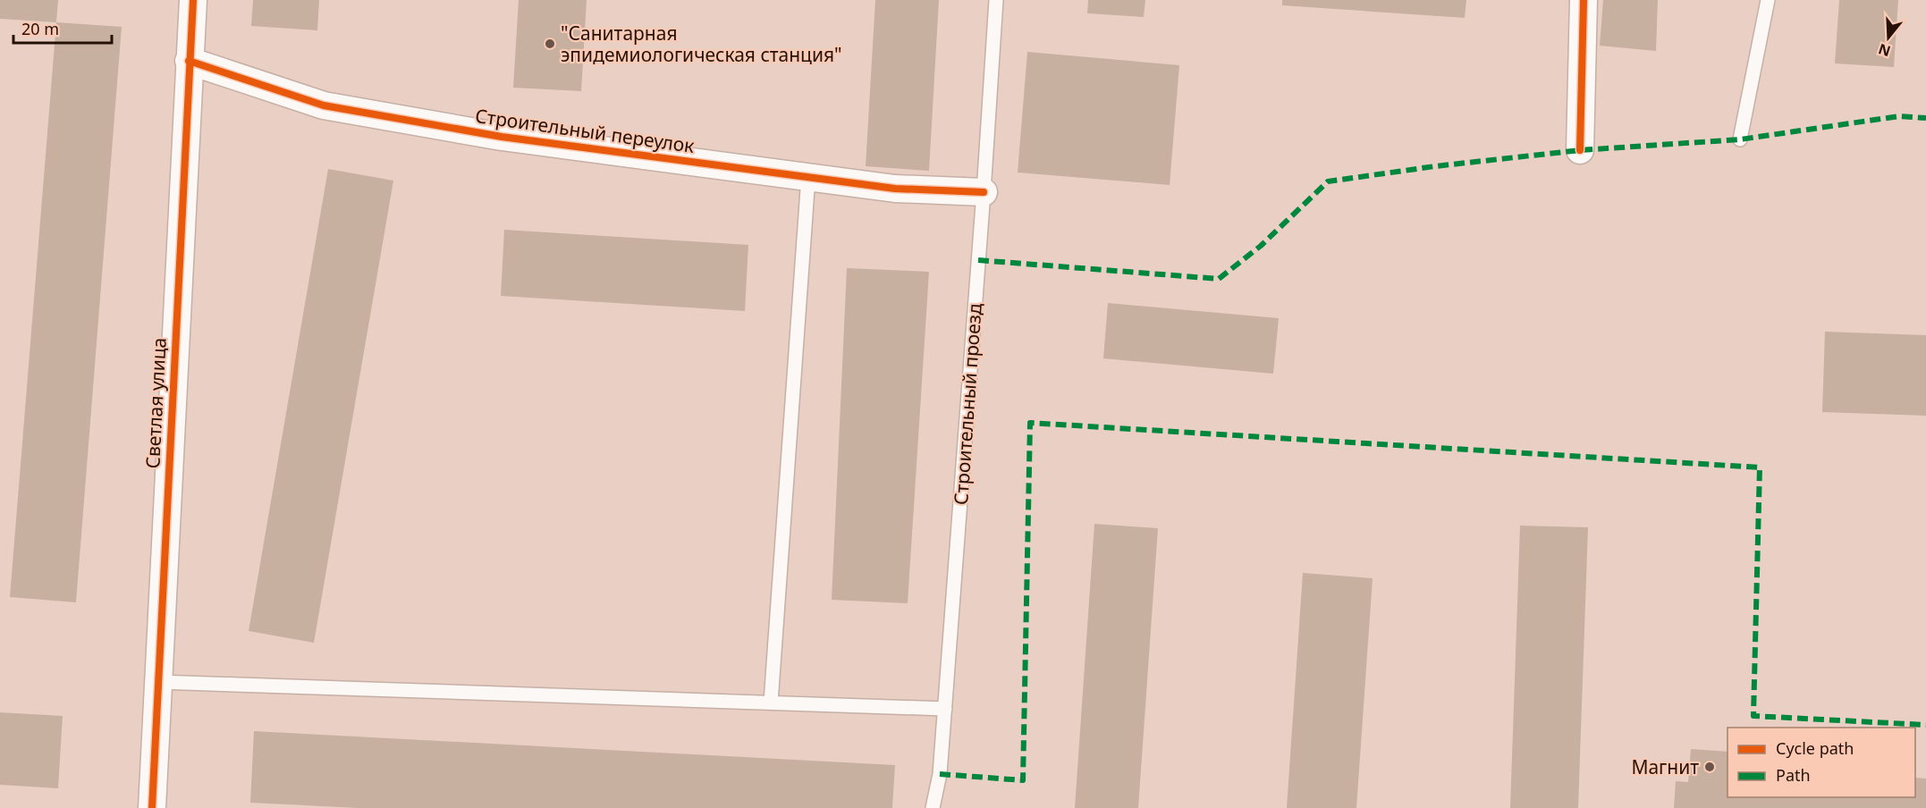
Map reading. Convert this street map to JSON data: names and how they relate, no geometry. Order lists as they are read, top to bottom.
{
  "streets": {
    "street": ["Строительный переулок", "Светлая улица"],
    "lane": ["Строительный проезд"]
  },
  "crossings": [
    ["Строительный переулок", "Светлая улица"],
    ["Строительный переулок", "Строительный проезд"]
  ],
  "places": ["\"Санитарная эпидемиологическая станция\"", "Магнит"],
  "legend": ["Cycle path", "Path"],
  "scale_bar": "20 m",
  "north": "bottom"
}
